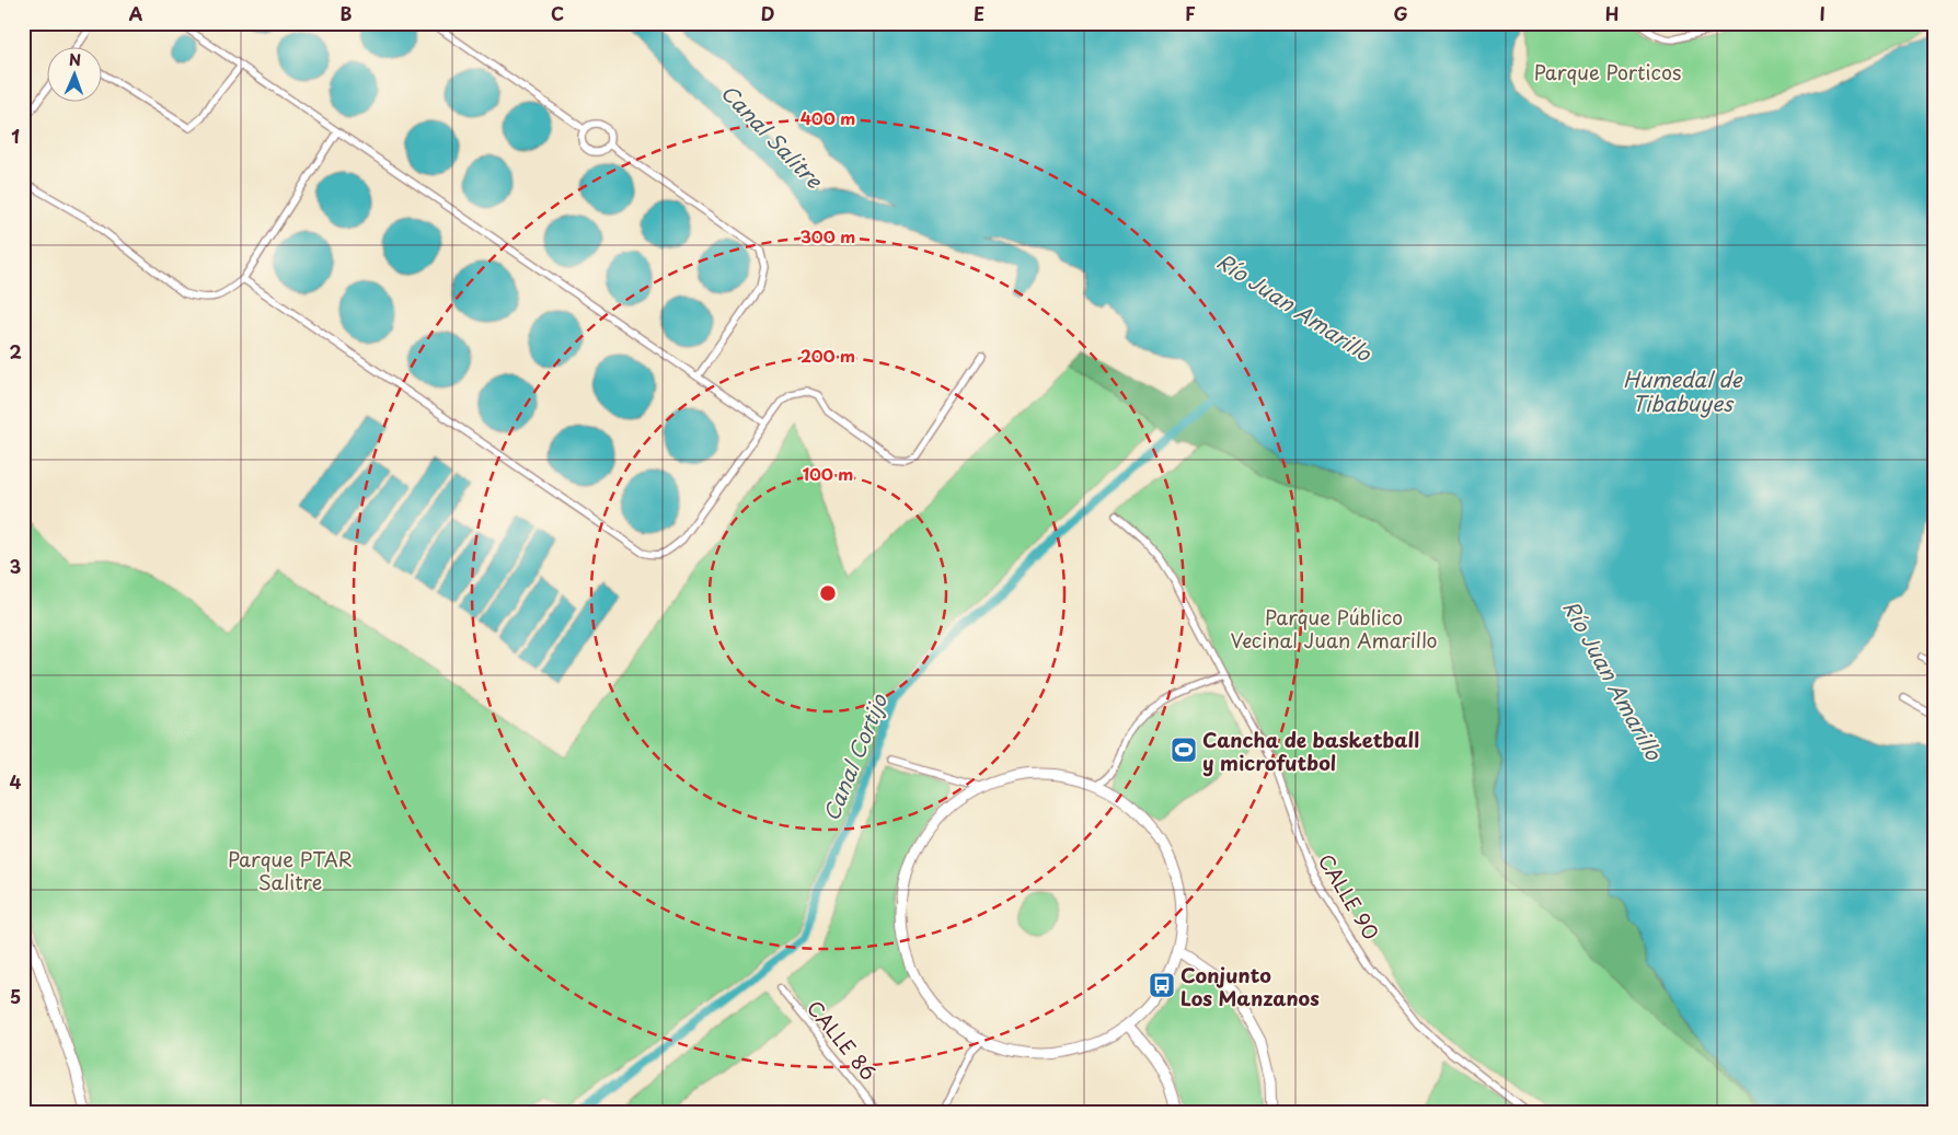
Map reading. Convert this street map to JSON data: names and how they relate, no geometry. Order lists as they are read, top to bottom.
{
  "streets": {
    "street": ["CALLE 90", "CALLE 86"]
  },
  "water": [
    "Canal Salitre",
    "Río Juan Amarillo",
    "Humedal de Tibabuyes",
    "Canal Cortijo"
  ],
  "parks": ["Parque Porticos", "Parque Público Vecinal Juan Amarillo", "Parque PTAR Salitre"],
  "places": {
    "sports": ["Cancha de basketball y microfutbol"],
    "bus stop": ["Conjunto Los Manzanos"]
  },
  "north": "top",
  "grid": {
    "columns": [
      "A",
      "B",
      "C",
      "D",
      "E",
      "F",
      "G",
      "H",
      "I"
    ],
    "rows": [
      "1",
      "2",
      "3",
      "4",
      "5"
    ]
  },
  "rings": [
    "400 m",
    "300 m",
    "200 m",
    "100 m"
  ]
}
